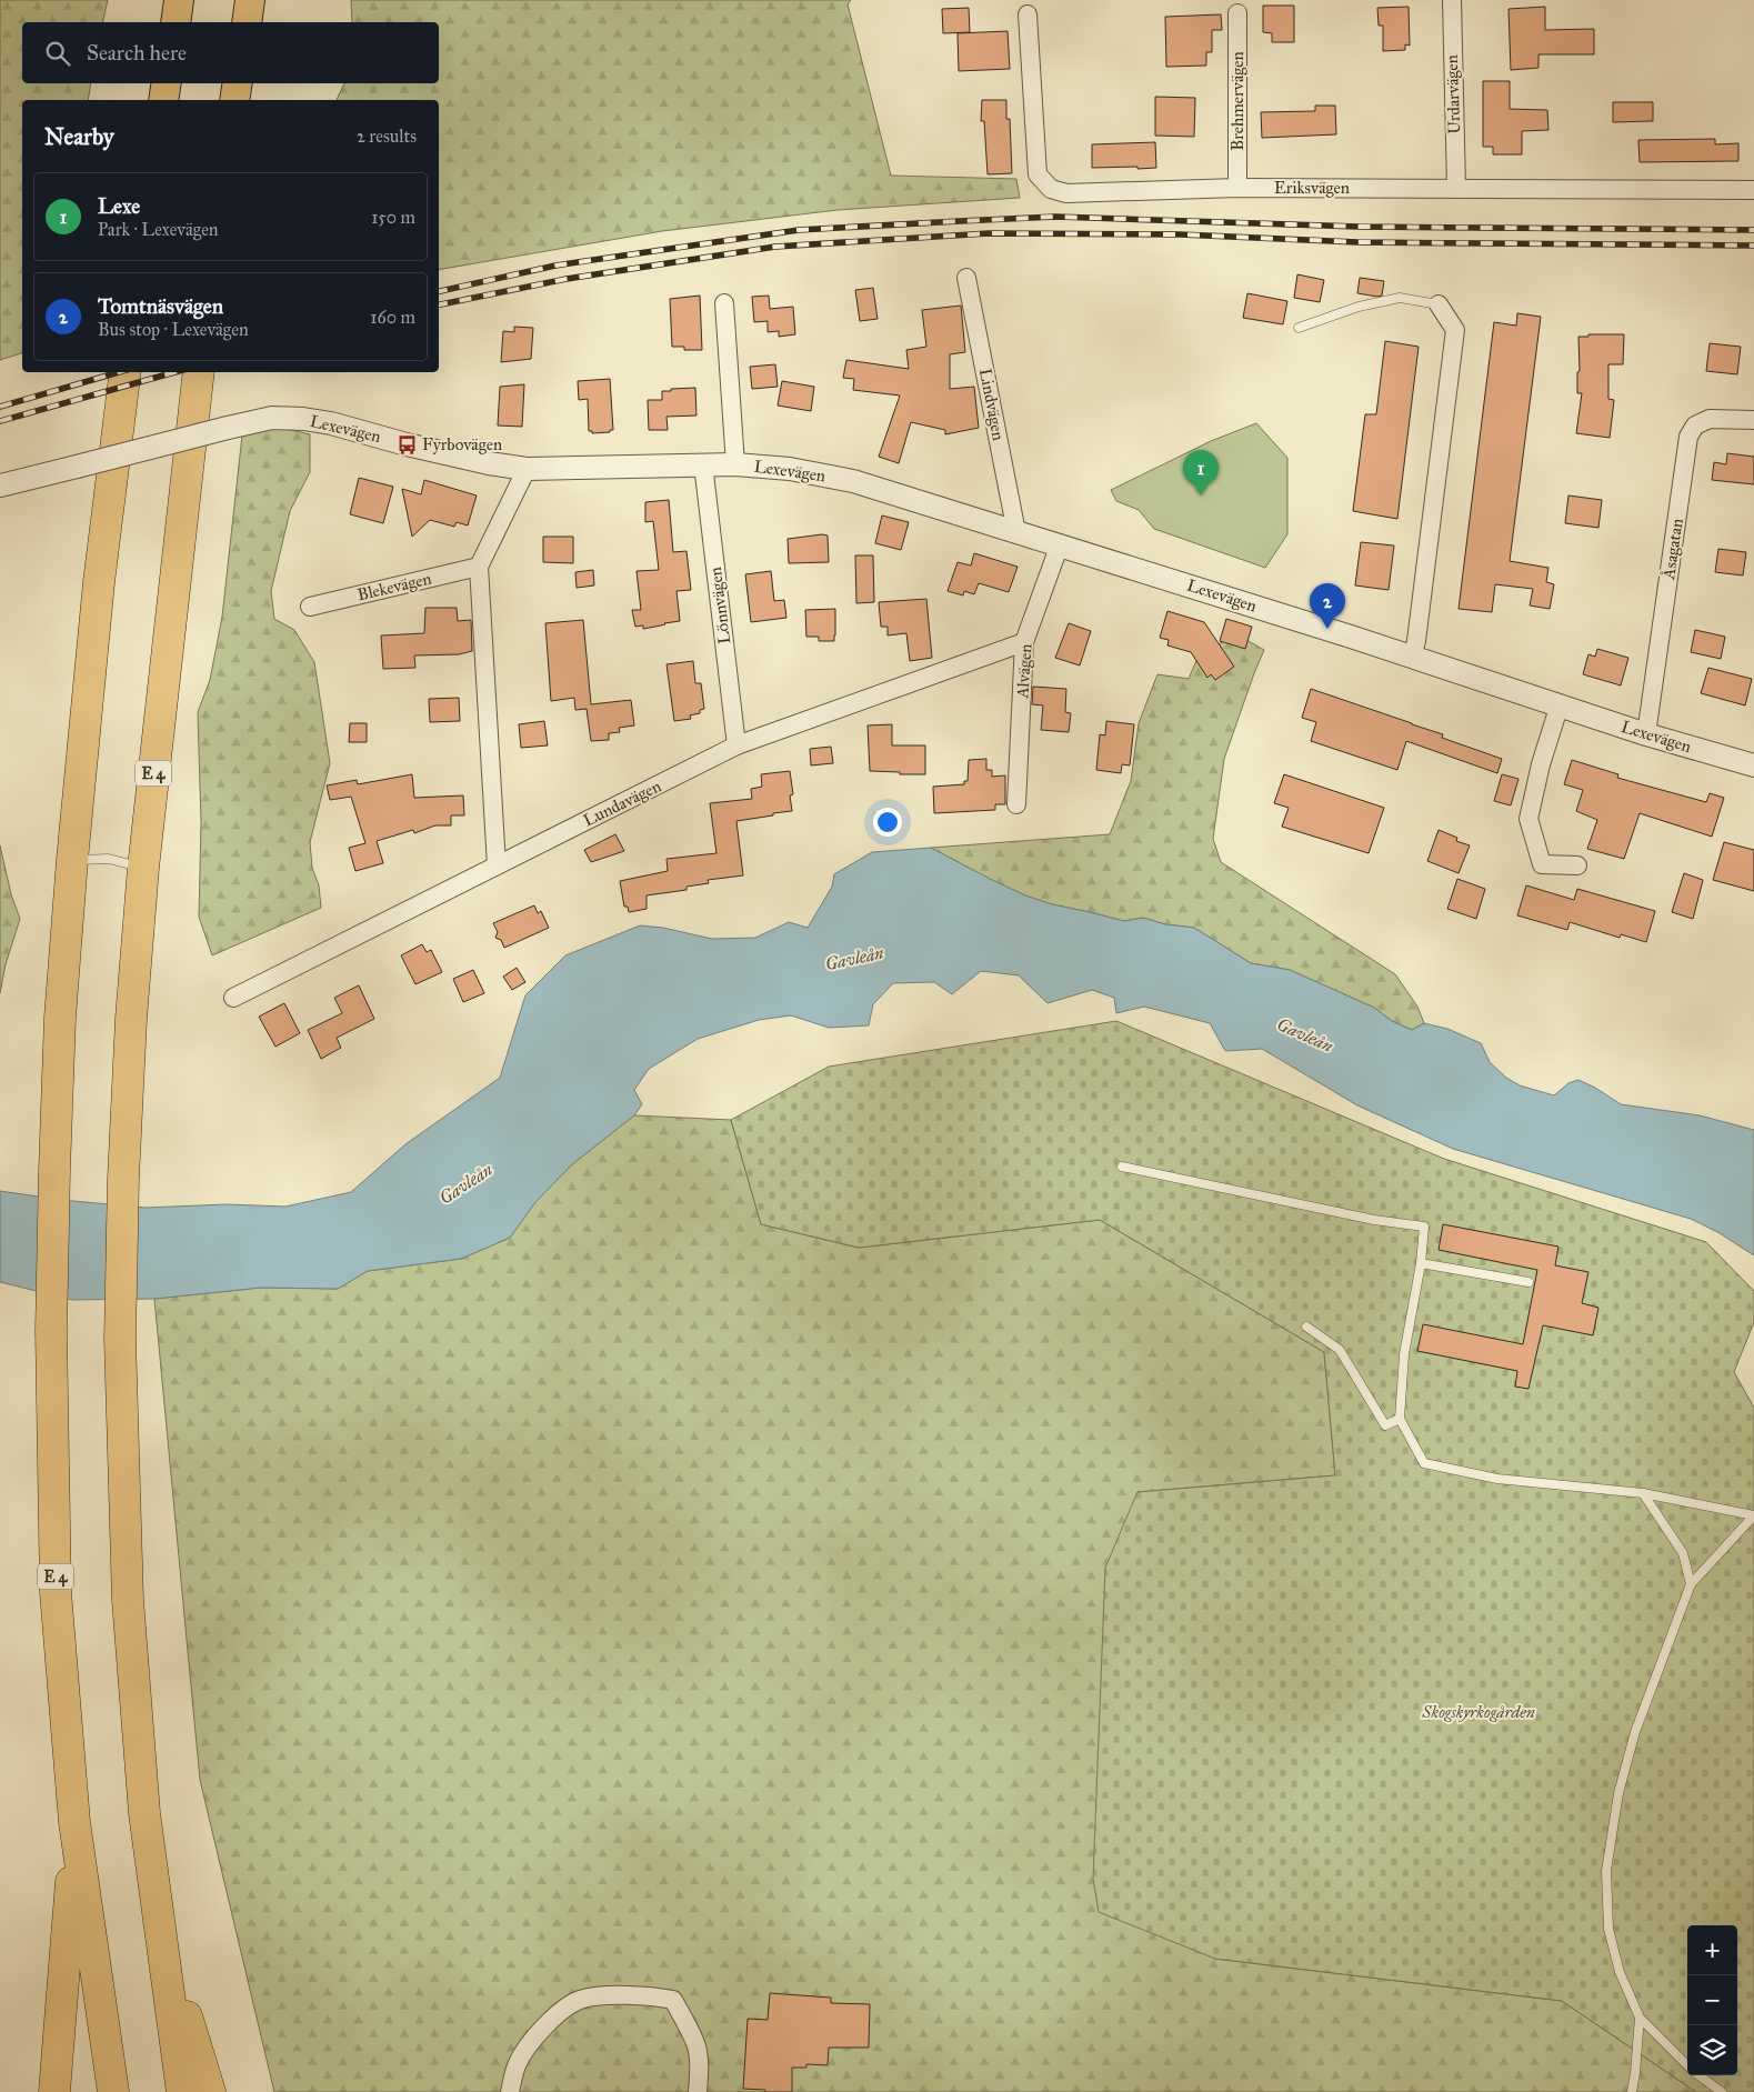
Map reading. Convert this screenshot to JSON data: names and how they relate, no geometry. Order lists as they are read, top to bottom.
{
  "streets": {
    "highway": ["E 4"],
    "street": [
      "Urdarvägen",
      "Brehmervägen",
      "Eriksvägen",
      "Lindvägen",
      "Lexevägen",
      "Åsagatan",
      "Blekevägen",
      "Lönnvägen",
      "Alvägen",
      "Lundavägen"
    ]
  },
  "crossings": [
    ["Urdarvägen", "Eriksvägen"],
    ["Brehmervägen", "Eriksvägen"],
    ["Lindvägen", "Lexevägen"],
    ["Lexevägen", "Åsagatan"],
    ["Lexevägen", "Lönnvägen"],
    ["Lexevägen", "Alvägen"],
    ["Lönnvägen", "Lundavägen"],
    ["Alvägen", "Lundavägen"]
  ],
  "water": ["Gavleån"],
  "parks": ["Skogskyrkogården"],
  "places": {
    "bus stop": ["Fyrbovägen"]
  },
  "page": {
    "search": "Search here",
    "heading": ["Nearby", "2 results"],
    "list": [
      {
        "mark": "1",
        "name": "Lexe",
        "note": "Park · Lexevägen",
        "value": "150 m"
      },
      {
        "mark": "2",
        "name": "Tomtnäsvägen",
        "note": "Bus stop · Lexevägen",
        "value": "160 m"
      }
    ],
    "pins": ["1", "2"],
    "map_buttons": ["+", "−"]
  }
}
